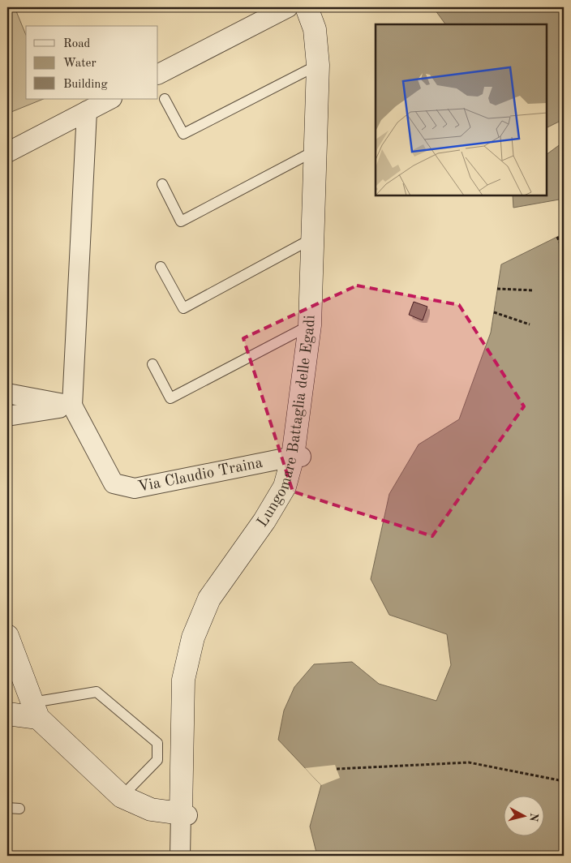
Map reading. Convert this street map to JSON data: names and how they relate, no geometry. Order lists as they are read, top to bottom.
{
  "streets": {
    "street": ["Lungomare Battaglia delle Egadi", "Via Claudio Traina"]
  },
  "crossings": [
    ["Lungomare Battaglia delle Egadi", "Via Claudio Traina"]
  ],
  "legend": ["Road", "Water", "Building"],
  "north": "right"
}
